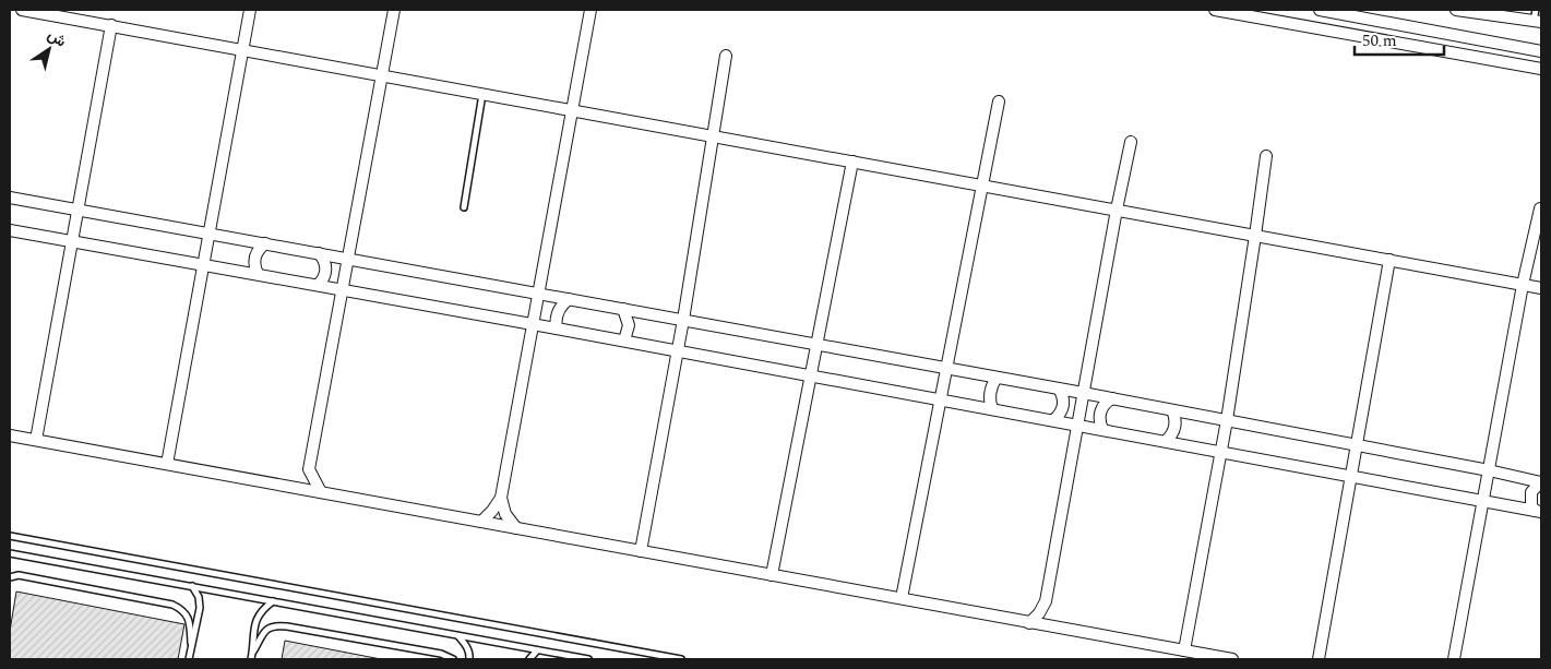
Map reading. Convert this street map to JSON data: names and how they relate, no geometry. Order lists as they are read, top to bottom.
{
  "scale_bar": "50 m",
  "north": "top right"
}
